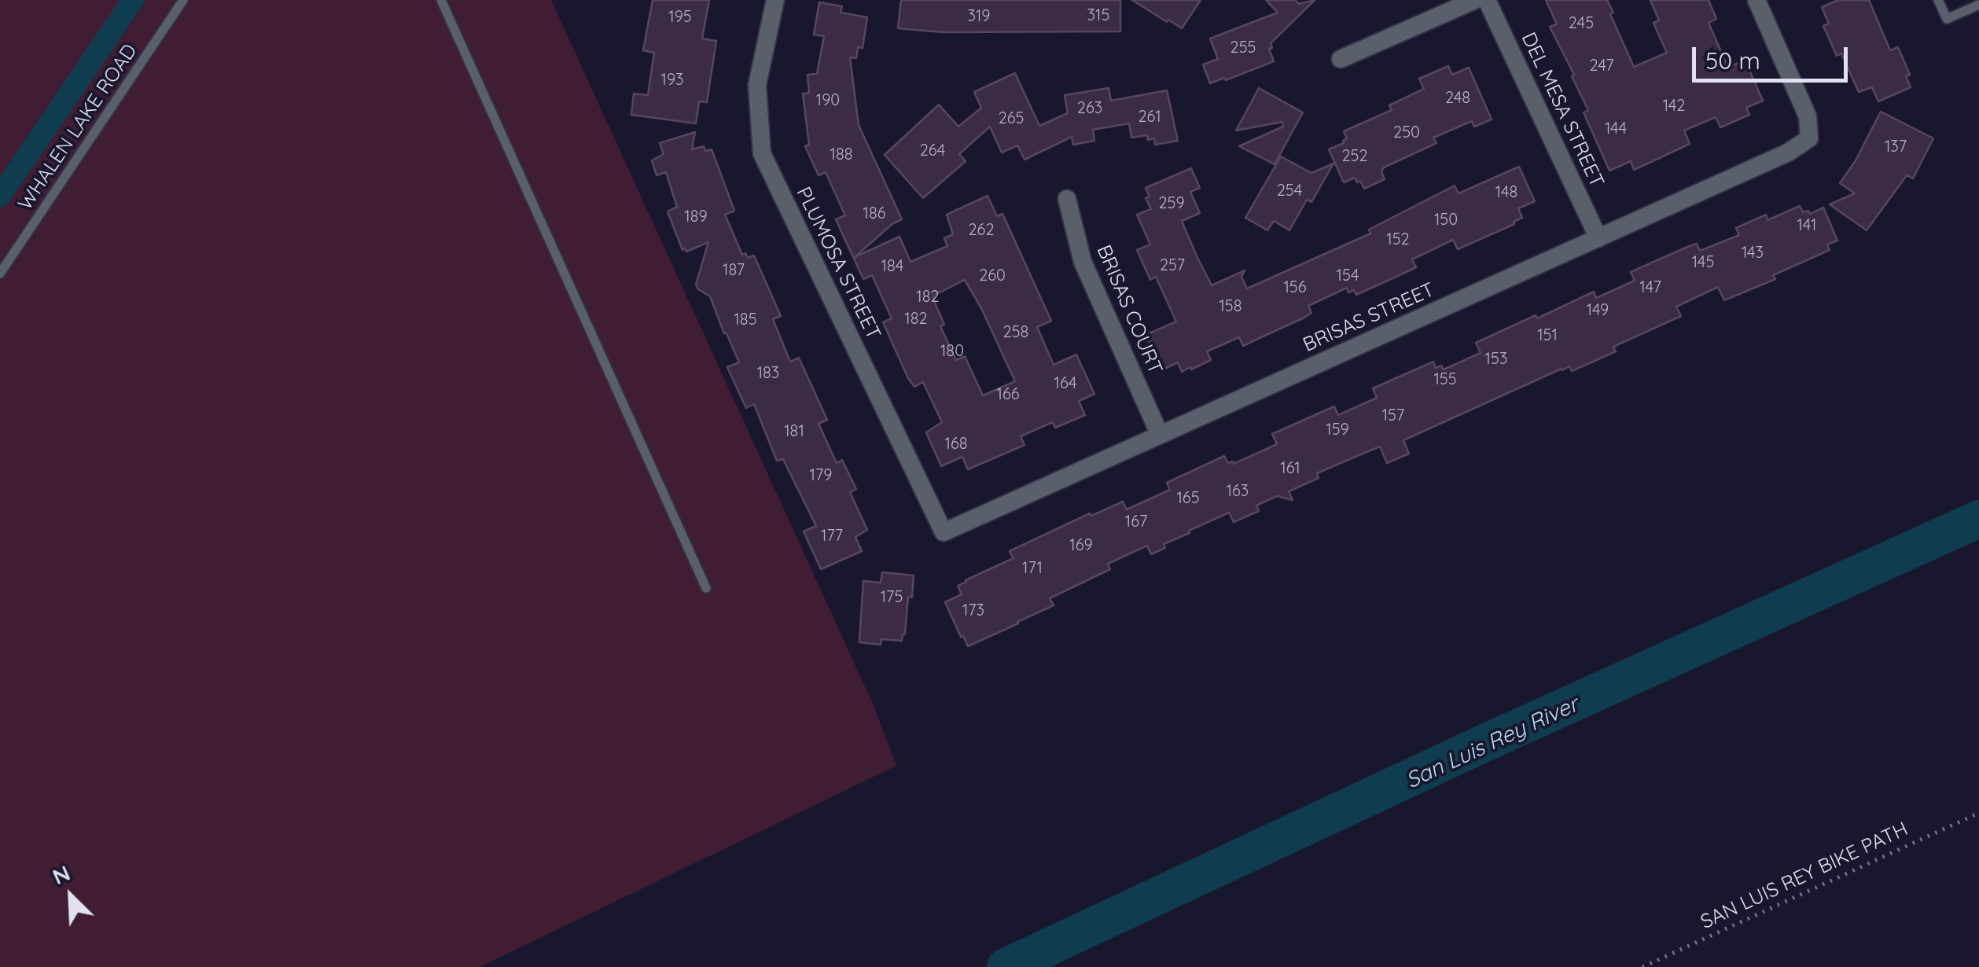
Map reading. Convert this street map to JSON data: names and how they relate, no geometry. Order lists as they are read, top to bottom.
{
  "streets": {
    "street": [
      "DEL MESA STREET",
      "PLUMOSA STREET",
      "BRISAS COURT",
      "BRISAS STREET"
    ],
    "lane": ["WHALEN LAKE ROAD"],
    "path": ["SAN LUIS REY BIKE PATH"]
  },
  "crossings": [
    ["DEL MESA STREET", "BRISAS STREET"],
    ["PLUMOSA STREET", "BRISAS STREET"],
    ["BRISAS COURT", "BRISAS STREET"]
  ],
  "water": ["San Luis Rey River"],
  "house_numbers": [
    "315",
    "319",
    "195",
    "245",
    "255",
    "247",
    "193",
    "248",
    "190",
    "142",
    "263",
    "261",
    "265",
    "144",
    "250",
    "137",
    "264",
    "188",
    "252",
    "254",
    "148",
    "259",
    "186",
    "189",
    "150",
    "141",
    "262",
    "152",
    "143",
    "145",
    "257",
    "184",
    "187",
    "260",
    "154",
    "156",
    "147",
    "182",
    "158",
    "149",
    "182",
    "185",
    "258",
    "151",
    "180",
    "153",
    "183",
    "155",
    "164",
    "166",
    "157",
    "159",
    "181",
    "168",
    "161",
    "179",
    "163",
    "165",
    "167",
    "177",
    "169",
    "171",
    "175",
    "173"
  ],
  "scale_bar": "50 m",
  "north": "top left"
}
